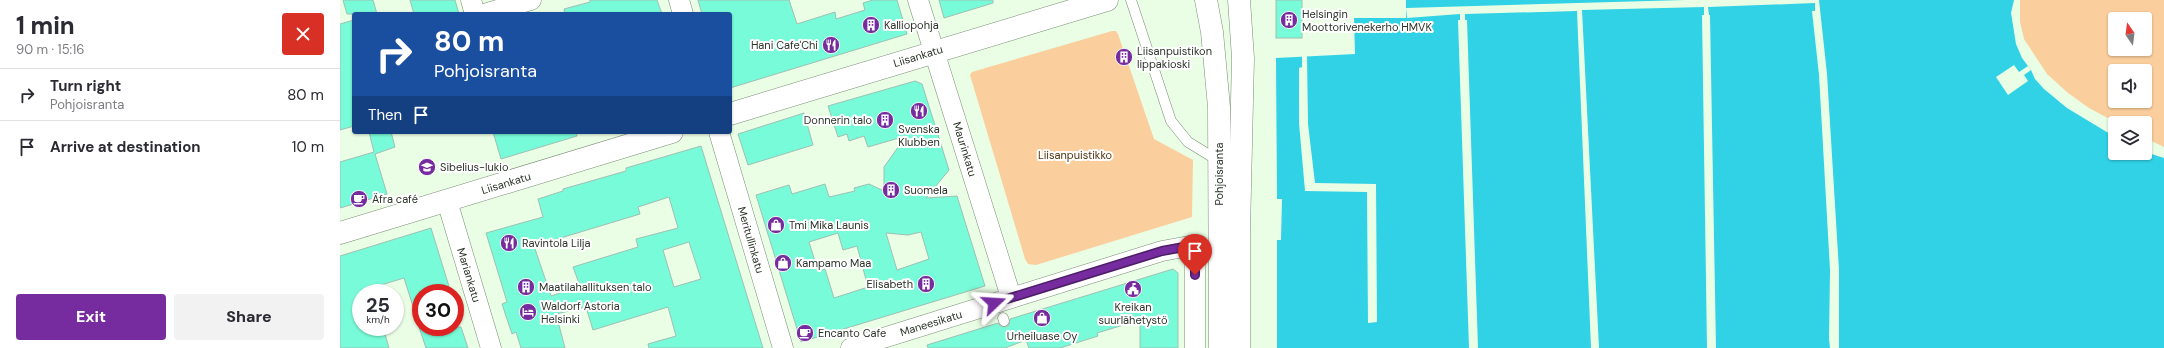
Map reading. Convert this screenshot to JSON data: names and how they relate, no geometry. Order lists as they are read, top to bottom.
{
  "streets": {
    "street": [
      "Liisankatu",
      "Maurinkatu",
      "Pohjoisranta",
      "Meritullinkatu",
      "Mariankatu",
      "Maneesikatu"
    ]
  },
  "crossings": [
    ["Liisankatu", "Maurinkatu"],
    ["Liisankatu", "Mariankatu"],
    ["Maurinkatu", "Maneesikatu"]
  ],
  "parks": ["Liisanpuistikko"],
  "places": {
    "building": [
      "Helsingin Moottorivenekerho HMVK",
      "Kalliopohja",
      "Liisanpuistikon lippakioski",
      "Donnerin talo",
      "Suomela",
      "Elisabeth",
      "Maatilahallituksen talo"
    ],
    "restaurant": ["Hani Cafe'Chi", "Svenska Klubben", "Ravintola Lilja"],
    "school or university": ["Sibelius-lukio"],
    "cafe": ["Äfra café", "Encanto Cafe"],
    "shop": ["Tmi Mika Launis", "Kampamo Maa", "Urheiluase Oy"],
    "public building": ["Kreikan suurlähetystö"],
    "hotel": ["Waldorf Astoria Helsinki"]
  },
  "north": "top",
  "page": {
    "heading": ["1 min", "90 m · 15:16"],
    "turn": ["80 m", "Pohjoisranta"],
    "list": [
      {
        "name": "Turn right",
        "note": "Pohjoisranta",
        "value": "80 m"
      },
      {
        "name": "Arrive at destination",
        "value": "10 m"
      }
    ],
    "then": "Then",
    "speed": "25 km/h",
    "limit": "30",
    "buttons": ["Exit", "Share"]
  }
}
